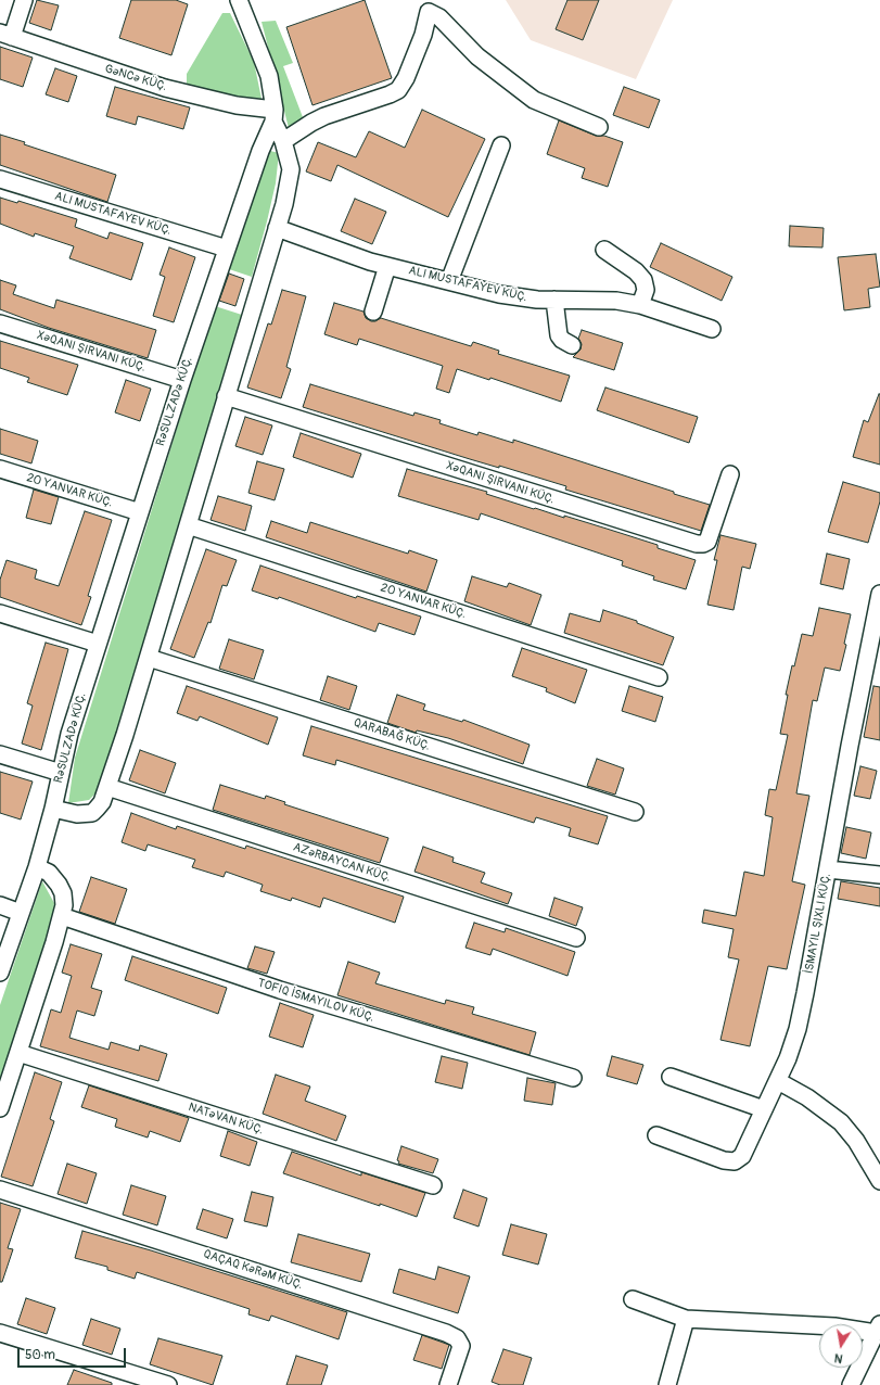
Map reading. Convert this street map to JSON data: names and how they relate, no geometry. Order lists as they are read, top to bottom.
{
  "streets": {
    "street": [
      "GƏNCƏ KÜÇ.",
      "XƏQANI ŞIRVANI KÜÇ.",
      "RƏSULZADƏ KÜÇ.",
      "20 YANVAR KÜÇ.",
      "QARABAĞ KÜÇ.",
      "AZƏRBAYCAN KÜÇ.",
      "NATƏVAN KÜÇ.",
      "QAÇAQ KƏRƏM KÜÇ."
    ]
  },
  "crossings": [
    ["GƏNCƏ KÜÇ.", "RƏSULZADƏ KÜÇ."],
    ["XƏQANI ŞIRVANI KÜÇ.", "RƏSULZADƏ KÜÇ."],
    ["RƏSULZADƏ KÜÇ.", "20 YANVAR KÜÇ."]
  ],
  "scale_bar": "50 m",
  "north": "bottom"
}
